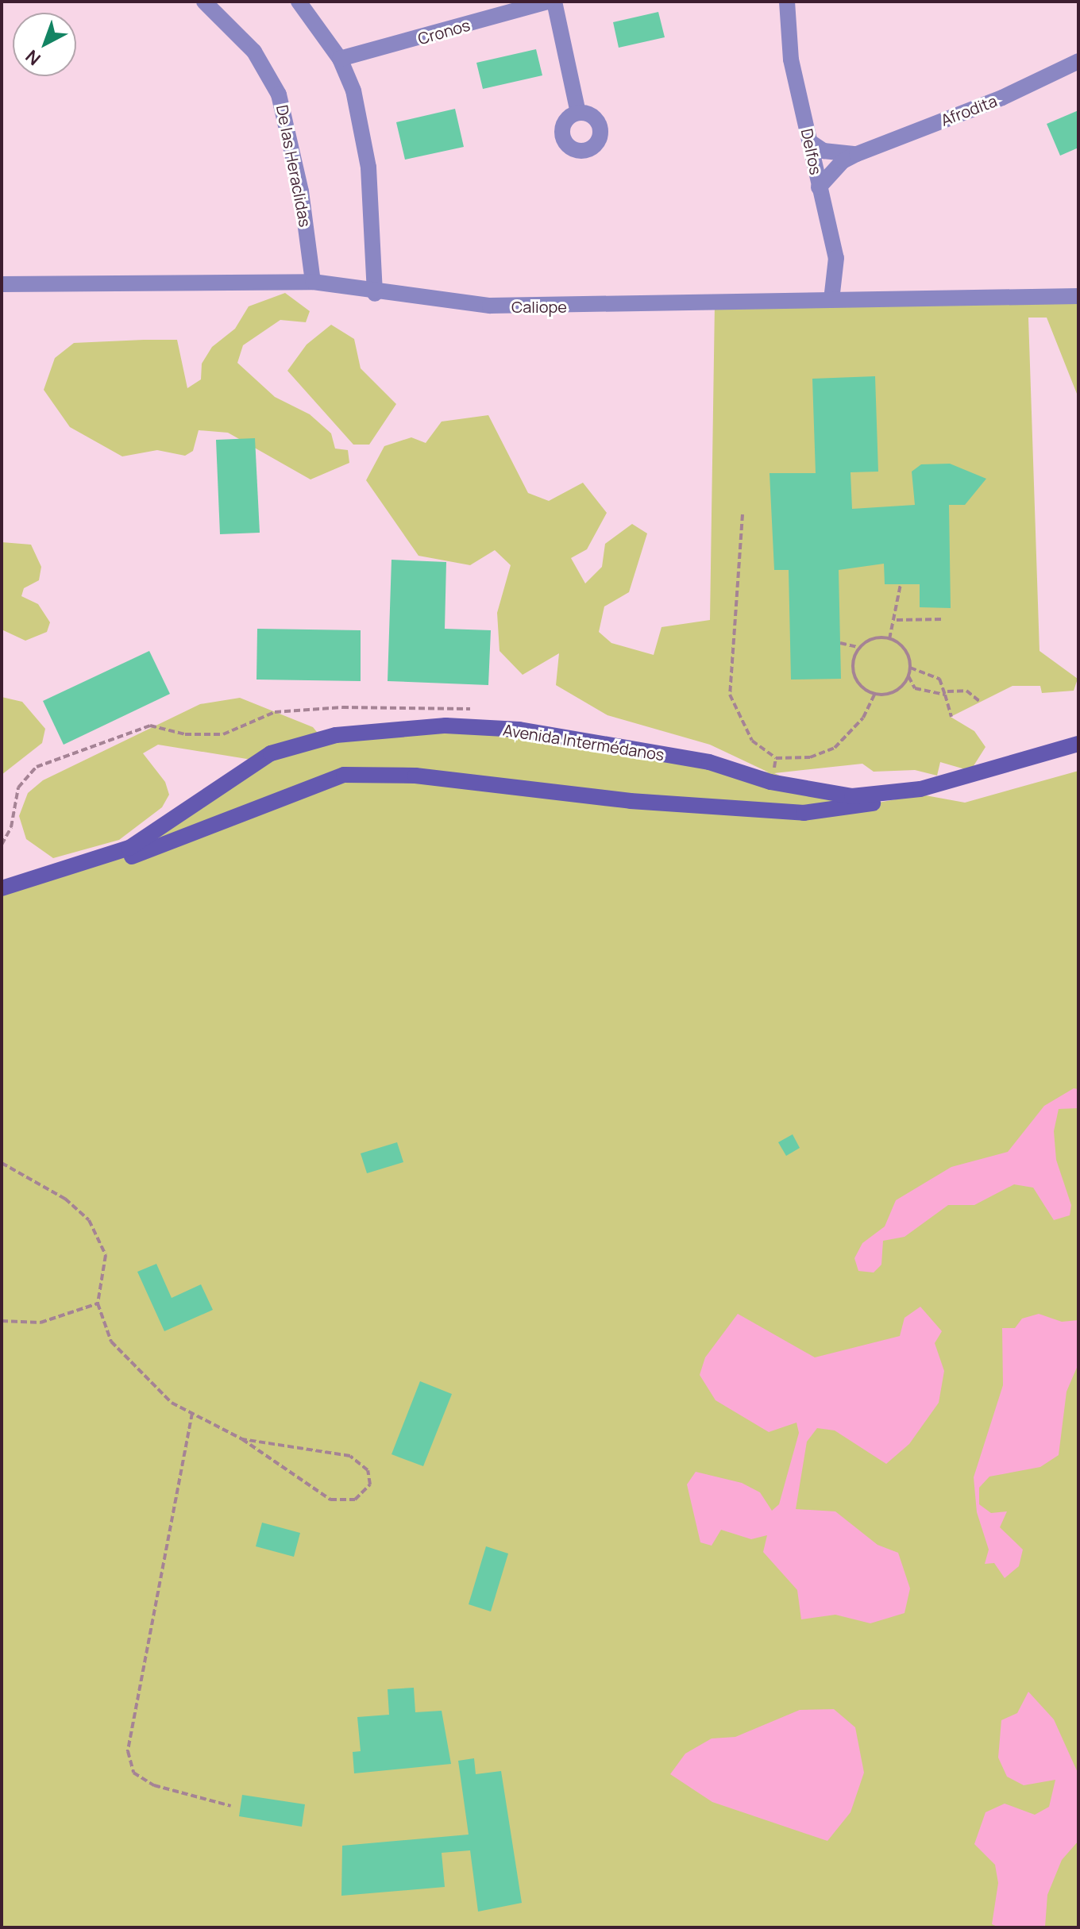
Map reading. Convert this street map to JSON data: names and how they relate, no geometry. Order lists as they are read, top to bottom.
{
  "streets": {
    "main road": ["Avenida Intermédanos"],
    "street": [
      "Cronos",
      "Afrodita",
      "Delfos",
      "De las Heraclidas",
      "Caliope"
    ]
  },
  "crossings": [
    ["Afrodita", "Delfos"],
    ["Delfos", "Caliope"],
    ["De las Heraclidas", "Caliope"]
  ],
  "north": "bottom left"
}
